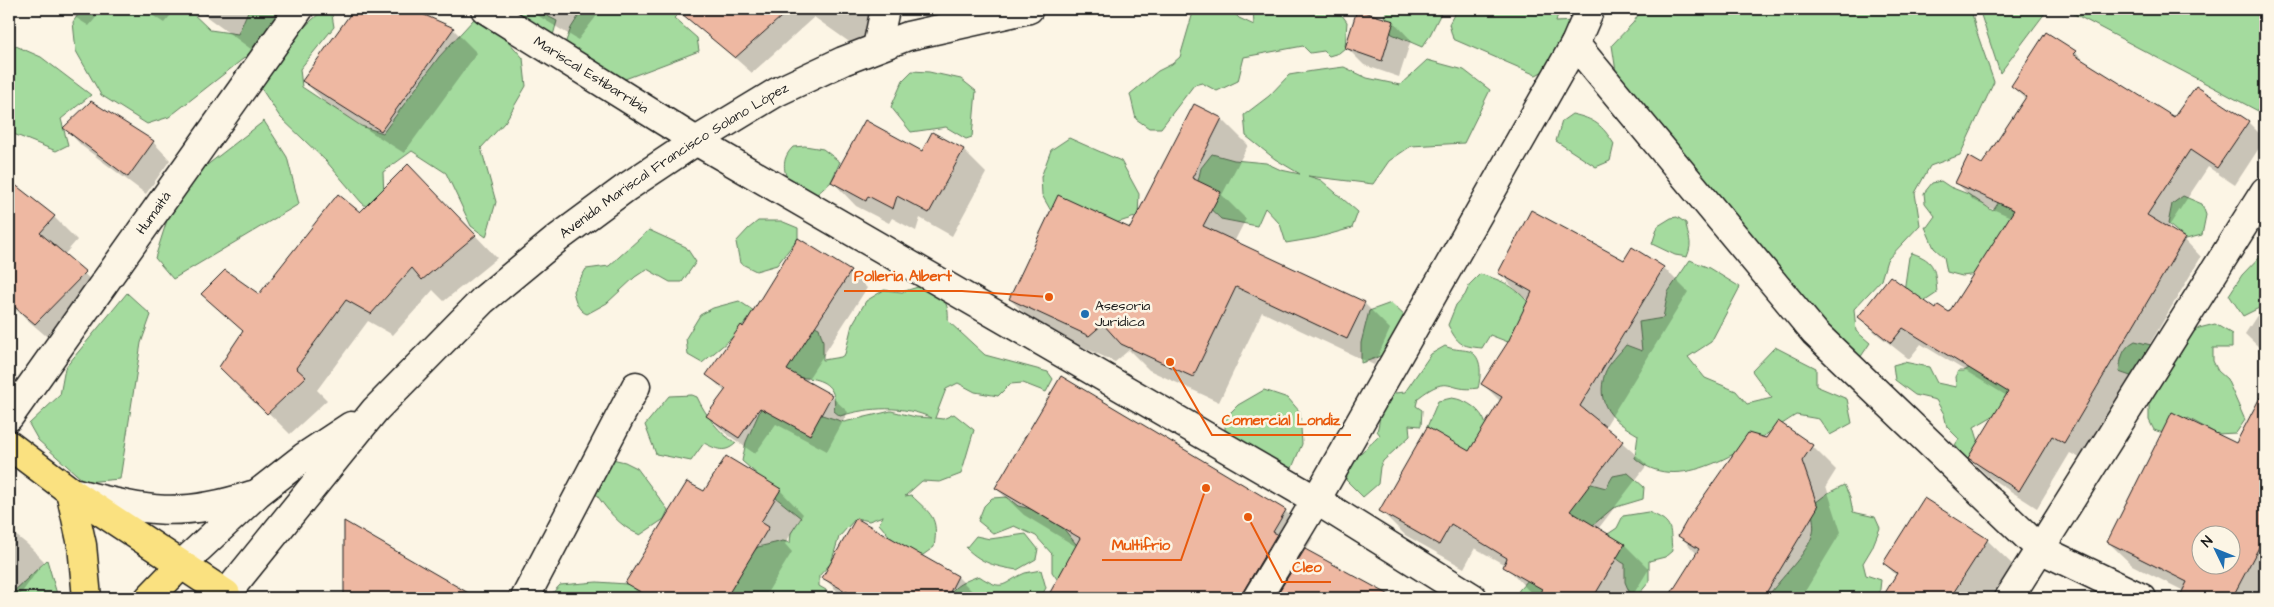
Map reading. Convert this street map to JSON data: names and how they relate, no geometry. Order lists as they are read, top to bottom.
{
  "streets": {
    "main road": ["Avenida Mariscal Francisco Solano López"],
    "street": ["Mariscal Estibarribia", "Humaitá"]
  },
  "crossings": [
    ["Mariscal Estibarribia", "Avenida Mariscal Francisco Solano López"]
  ],
  "places": [
    "Polleria Albert",
    "Asesoria Jurídica",
    "Comercial Londiz",
    "Multifrio",
    "Cleo"
  ],
  "north": "top left"
}
